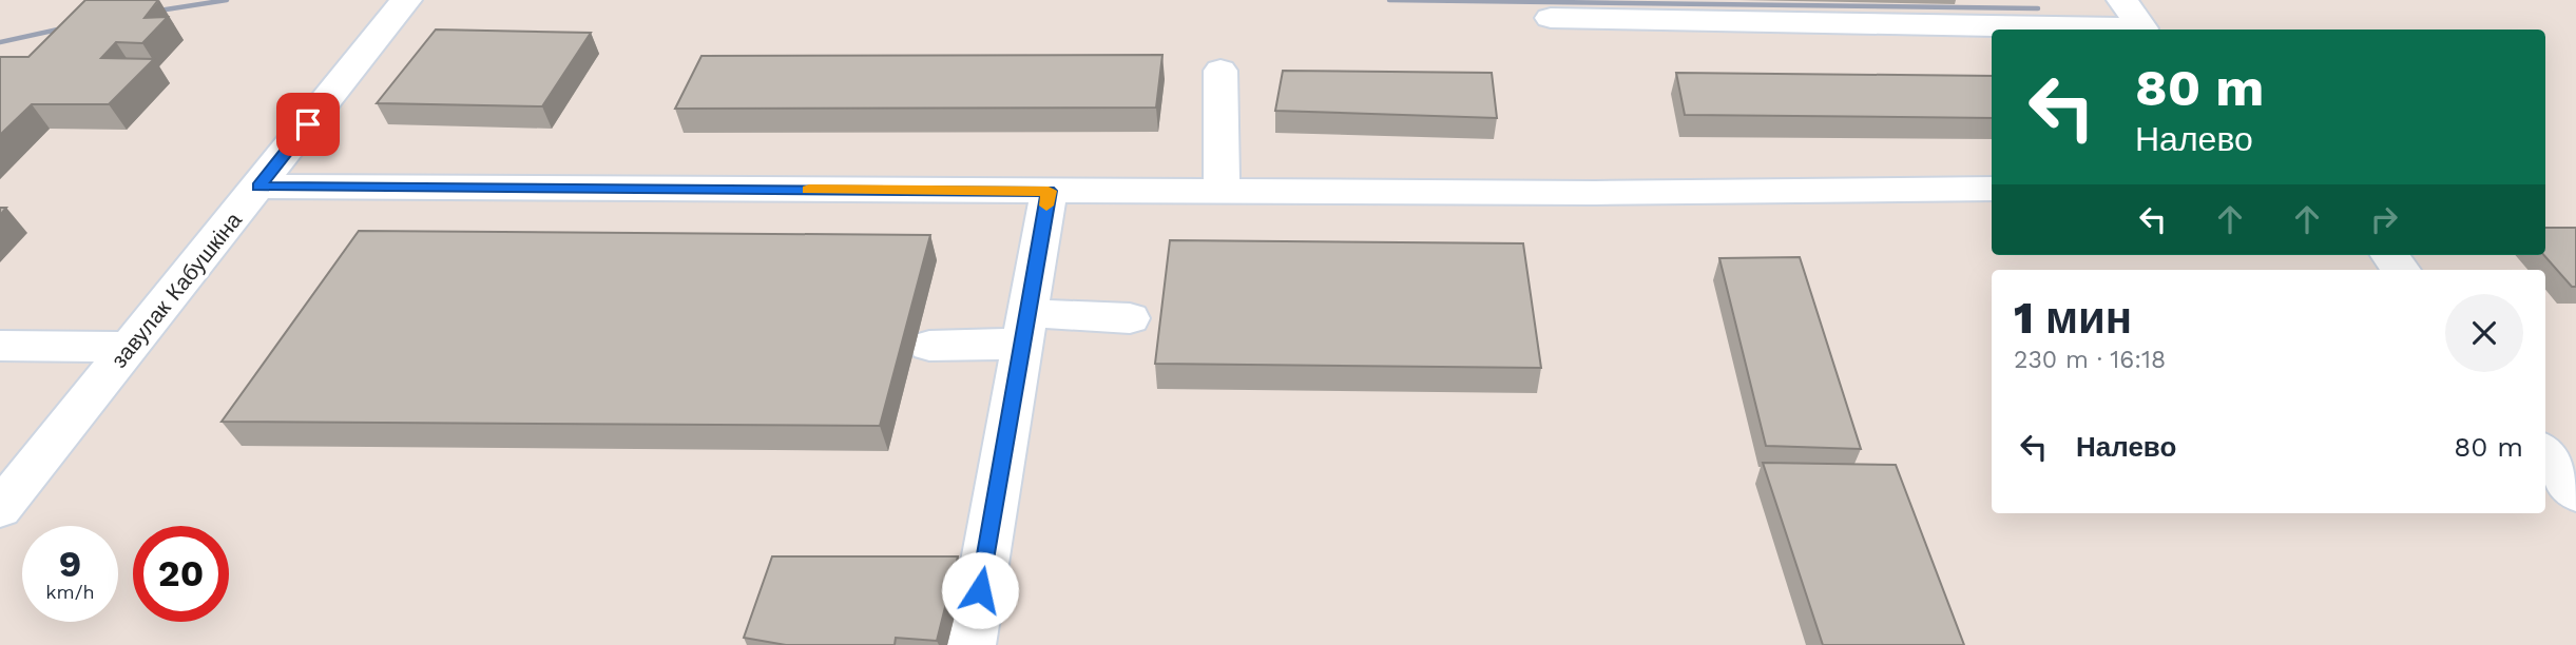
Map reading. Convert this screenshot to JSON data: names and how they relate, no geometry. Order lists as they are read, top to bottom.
{
  "streets": {
    "street": ["завулак Кабушкіна"]
  },
  "page": {
    "turn": ["80 m", "Налево"],
    "heading": ["1 мин", "230 m · 16:18"],
    "list": [
      {
        "name": "Налево",
        "value": "80 m"
      }
    ],
    "speed": "9 km/h",
    "limit": "20"
  }
}
